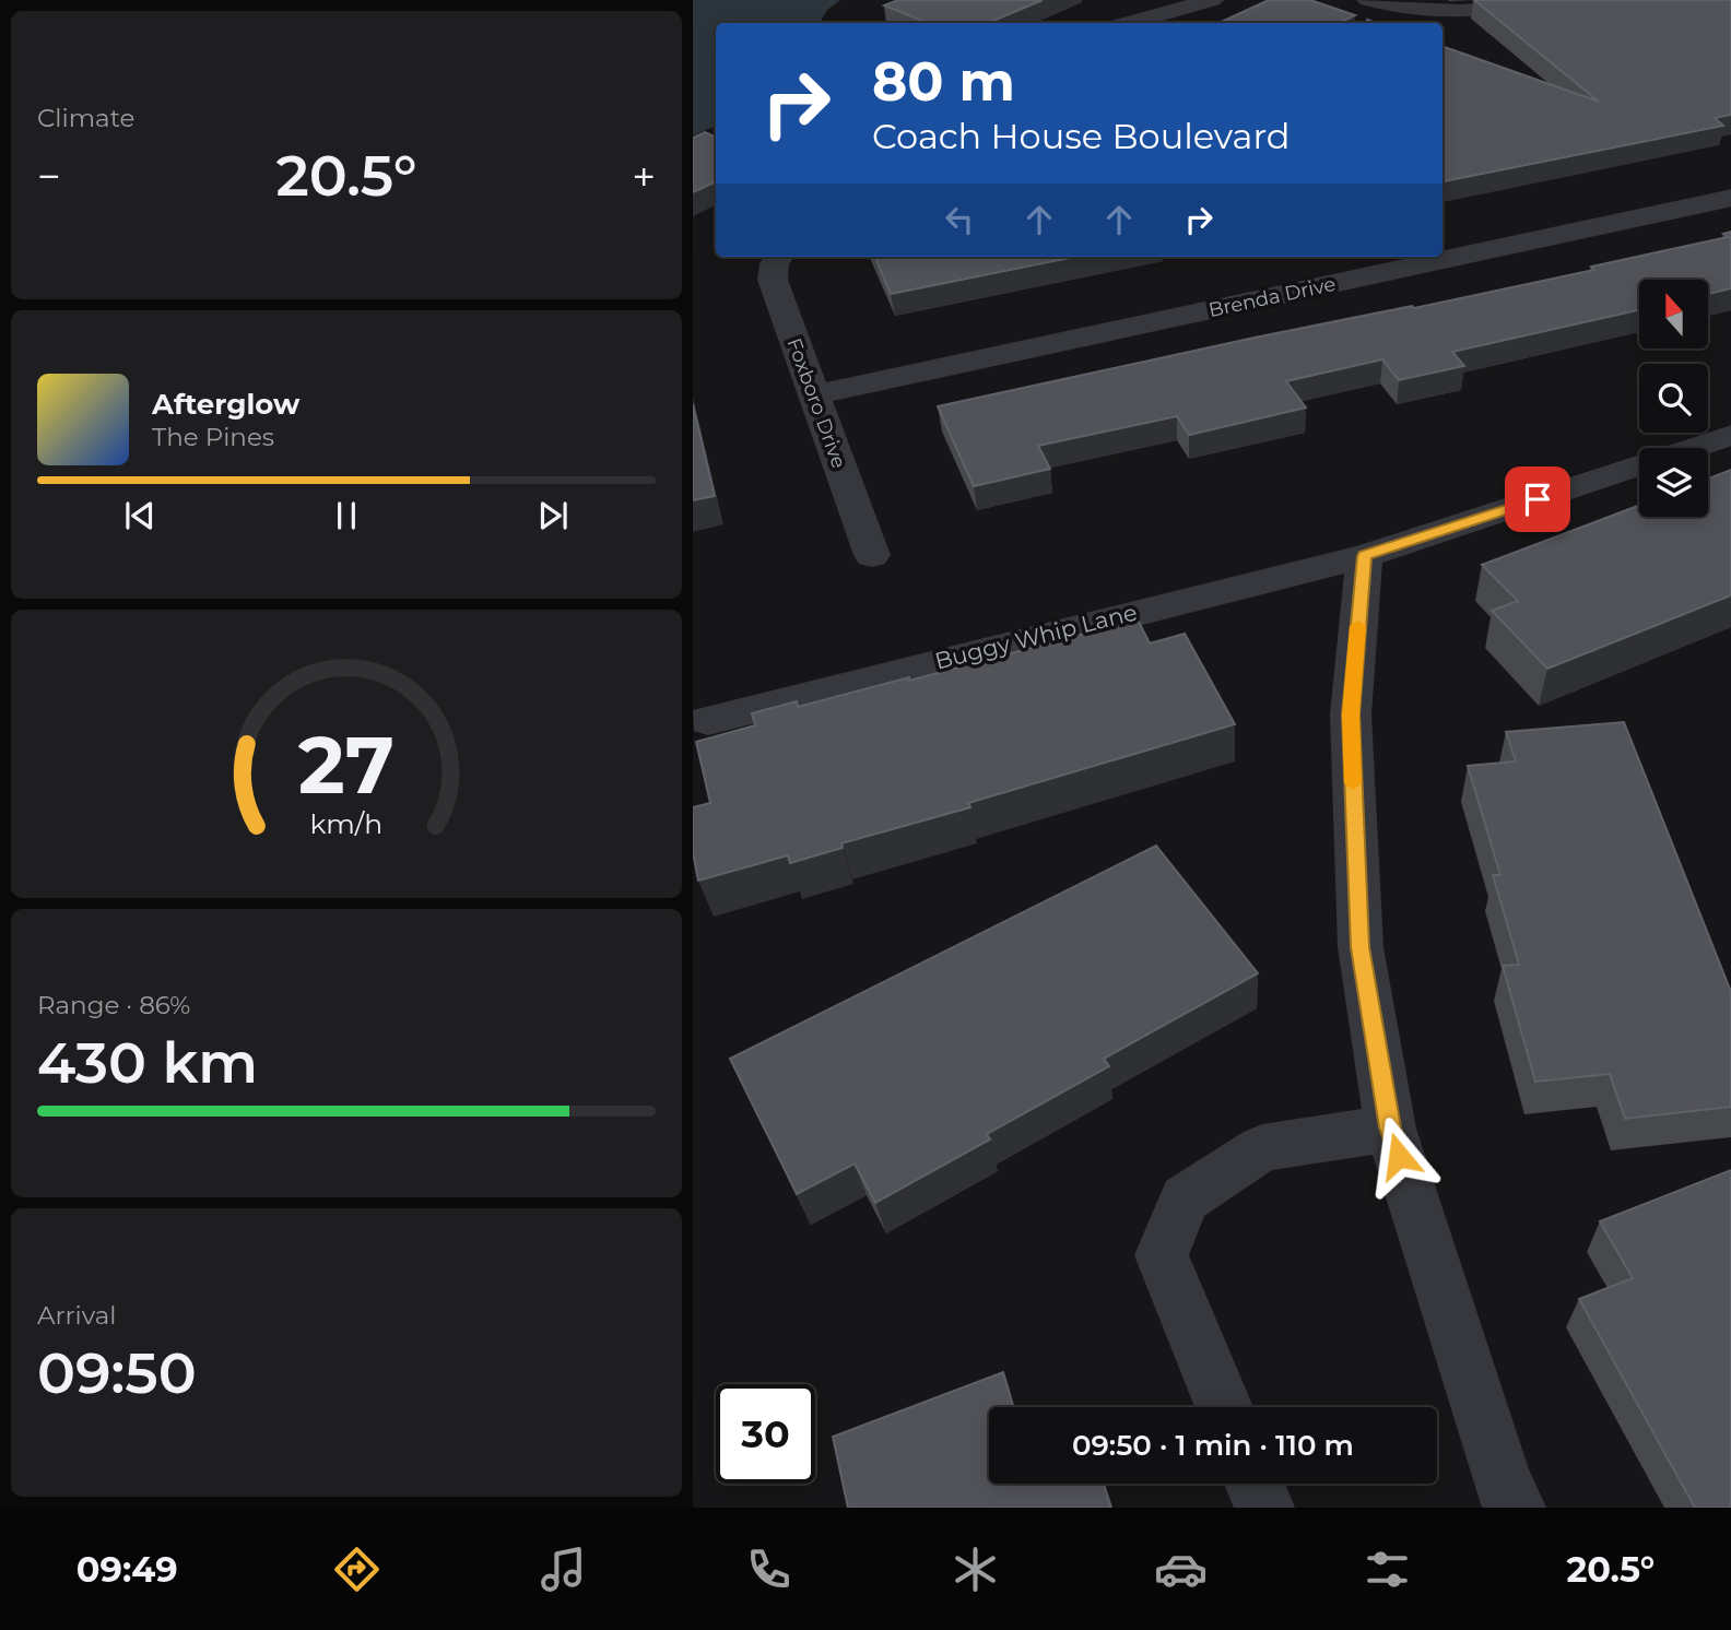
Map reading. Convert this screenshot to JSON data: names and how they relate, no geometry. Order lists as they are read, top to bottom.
{
  "streets": {
    "street": ["Brenda Drive", "Foxboro Drive", "Buggy Whip Lane"]
  },
  "crossings": [
    ["Brenda Drive", "Foxboro Drive"]
  ],
  "north": "top",
  "page": {
    "tile": [
      "Climate",
      ["Range · 86%", "430 km"],
      ["Arrival", "09:50"]
    ],
    "turn": ["80 m", "Coach House Boulevard"],
    "heat": ["−", "20.5°", "+"],
    "song": ["Afterglow", "The Pines"],
    "limit": "30",
    "trip": "09:50 · 1 min · 110 m",
    "tabs": ["09:49", "20.5°"],
    "gauge": ["27", "km/h"]
  }
}
